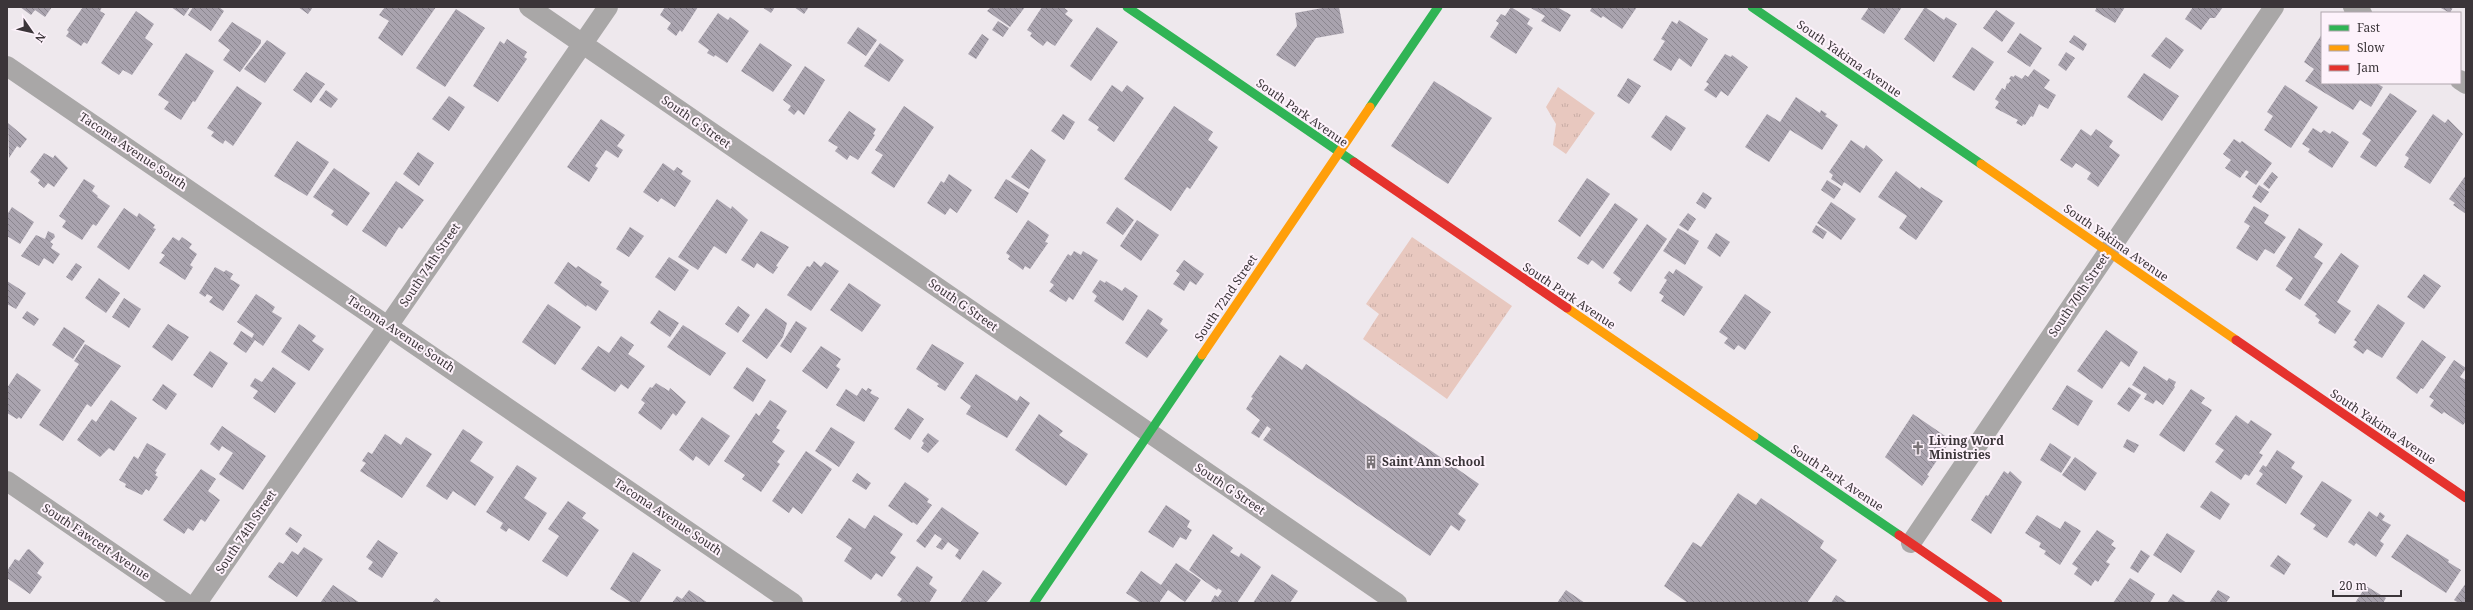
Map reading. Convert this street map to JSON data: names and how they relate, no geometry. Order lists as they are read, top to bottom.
{
  "streets": {
    "main road": ["South Yakima Avenue", "South Park Avenue", "South 72nd Street"],
    "street": [
      "South G Street",
      "Tacoma Avenue South",
      "South 74th Street",
      "South 70th Street",
      "South Fawcett Avenue"
    ]
  },
  "crossings": [
    ["South Yakima Avenue", "South 70th Street"],
    ["South Park Avenue", "South 70th Street"],
    ["South Park Avenue", "South 72nd Street"],
    ["South G Street", "South 74th Street"],
    ["South G Street", "South 72nd Street"],
    ["Tacoma Avenue South", "South 74th Street"]
  ],
  "places": {
    "church": ["Living Word Ministries"],
    "building": ["Saint Ann School"]
  },
  "legend": ["Fast", "Slow", "Jam"],
  "scale_bar": "20 m",
  "north": "bottom right"
}
